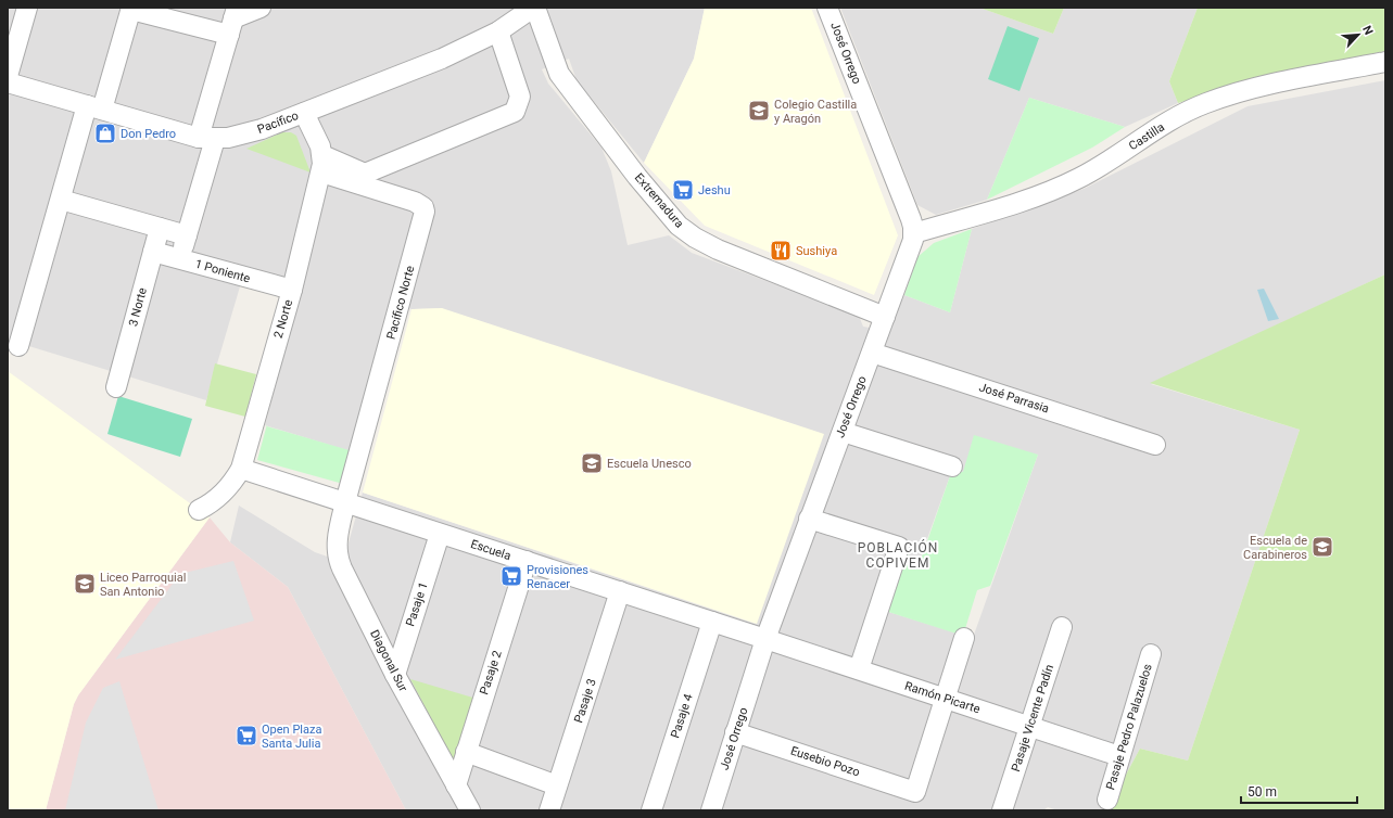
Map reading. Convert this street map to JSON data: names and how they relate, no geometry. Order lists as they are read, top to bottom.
{
  "streets": {
    "street": [
      "José Orrego",
      "Pacífico",
      "Castilla",
      "Extremadura",
      "1 Poniente",
      "Pacífico Norte",
      "3 Norte",
      "2 Norte",
      "José Parrasia",
      "Escuela",
      "Pasaje 1",
      "Diagonal Sur",
      "Pasaje 2",
      "Ramón Picarte",
      "Pasaje 3",
      "Pasaje 4",
      "Pasaje Vicente Padín",
      "Pasaje Pedro Palazuelos",
      "Eusebio Pozo"
    ]
  },
  "crossings": [
    ["José Orrego", "Castilla"],
    ["José Orrego", "Extremadura"],
    ["José Orrego", "José Parrasia"],
    ["José Orrego", "Escuela"],
    ["José Orrego", "Ramón Picarte"],
    ["José Orrego", "Eusebio Pozo"],
    ["Pacífico", "Extremadura"],
    ["1 Poniente", "3 Norte"],
    ["1 Poniente", "2 Norte"],
    ["Pacífico Norte", "2 Norte"],
    ["Pacífico Norte", "Escuela"],
    ["Pacífico Norte", "Diagonal Sur"],
    ["2 Norte", "Escuela"],
    ["Escuela", "Pasaje 1"],
    ["Escuela", "Diagonal Sur"],
    ["Escuela", "Pasaje 2"],
    ["Escuela", "Ramón Picarte"],
    ["Escuela", "Pasaje 3"],
    ["Escuela", "Pasaje 4"],
    ["Pasaje 1", "Diagonal Sur"],
    ["Diagonal Sur", "Pasaje 2"],
    ["Ramón Picarte", "Pasaje Vicente Padín"],
    ["Ramón Picarte", "Pasaje Pedro Palazuelos"],
    ["Ramón Picarte", "Eusebio Pozo"]
  ],
  "districts": ["POBLACIÓN COPIVEM"],
  "places": {
    "school or university": [
      "Colegio Castilla y Aragón",
      "Escuela Unesco",
      "Escuela de Carabineros",
      "Liceo Parroquial San Antonio"
    ],
    "shop": ["Don Pedro"],
    "supermarket": ["Jeshu", "Provisiones Renacer", "Open Plaza Santa Julia"],
    "restaurant": ["Sushiya"]
  },
  "scale_bar": "50 m",
  "north": "top right"
}
